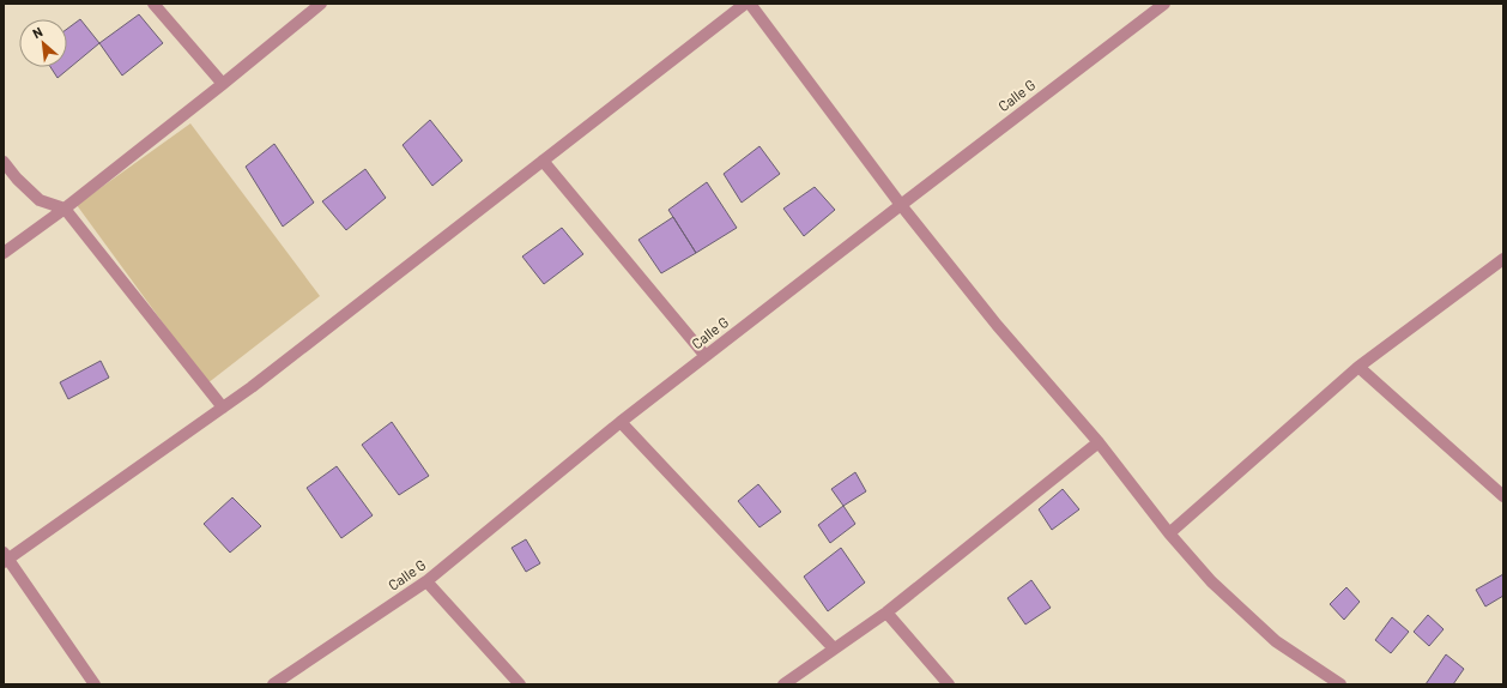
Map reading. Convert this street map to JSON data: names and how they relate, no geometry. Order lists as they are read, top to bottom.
{
  "streets": {
    "street": ["Calle G"]
  },
  "north": "top left"
}
